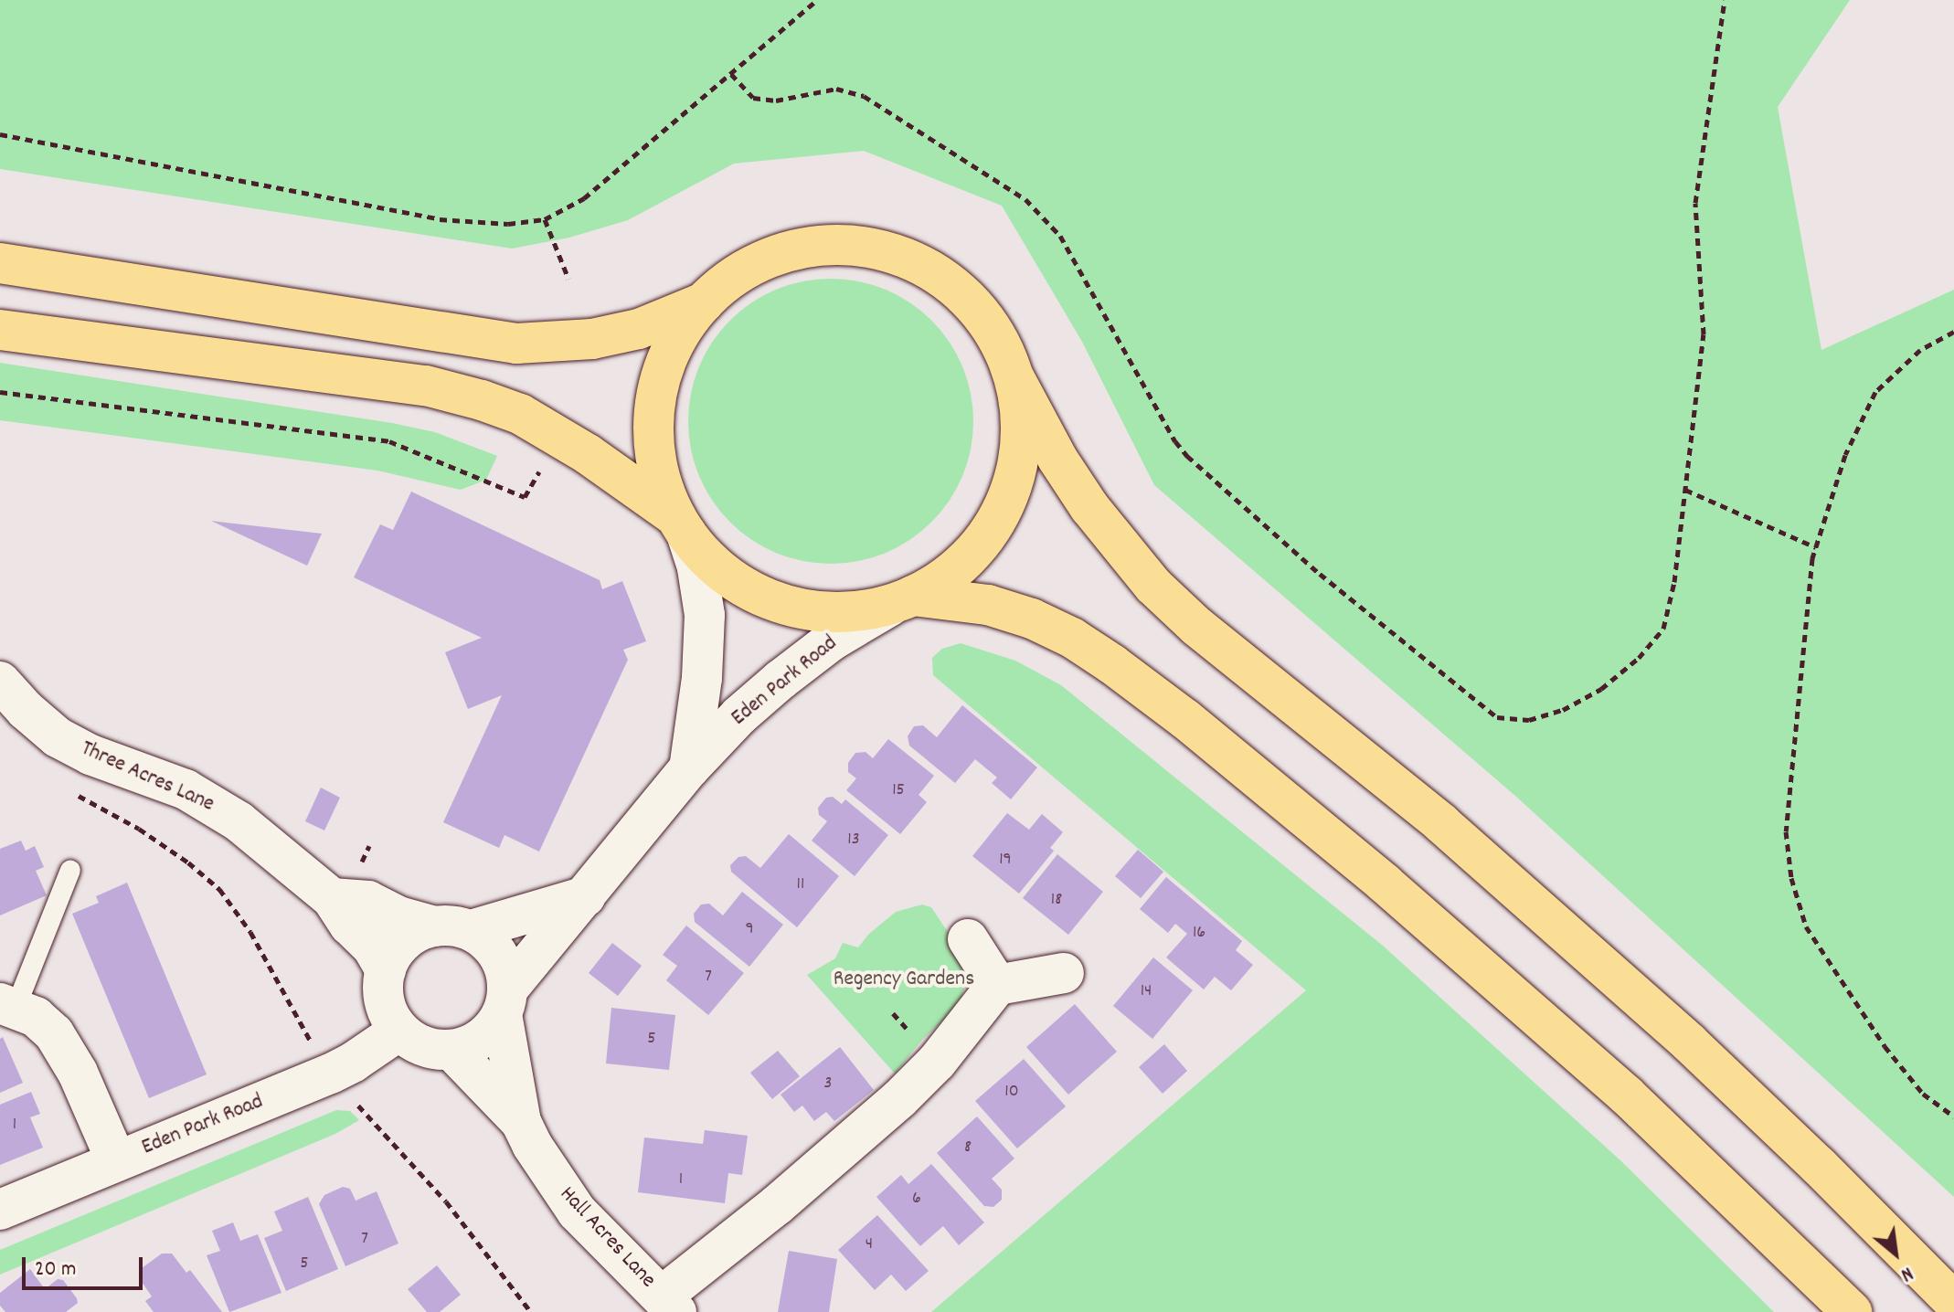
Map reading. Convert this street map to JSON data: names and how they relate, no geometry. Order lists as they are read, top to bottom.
{
  "streets": {
    "street": ["Eden Park Road", "Three Acres Lane", "Hall Acres Lane"]
  },
  "crossings": [
    ["Eden Park Road", "Three Acres Lane"],
    ["Eden Park Road", "Hall Acres Lane"],
    ["Three Acres Lane", "Hall Acres Lane"]
  ],
  "parks": ["Regency Gardens"],
  "house_numbers": [
    "15",
    "13",
    "19",
    "11",
    "18",
    "9",
    "16",
    "7",
    "14",
    "5",
    "3",
    "10",
    "1",
    "8",
    "1",
    "6",
    "7",
    "4",
    "5"
  ],
  "scale_bar": "20 m",
  "north": "bottom right"
}
